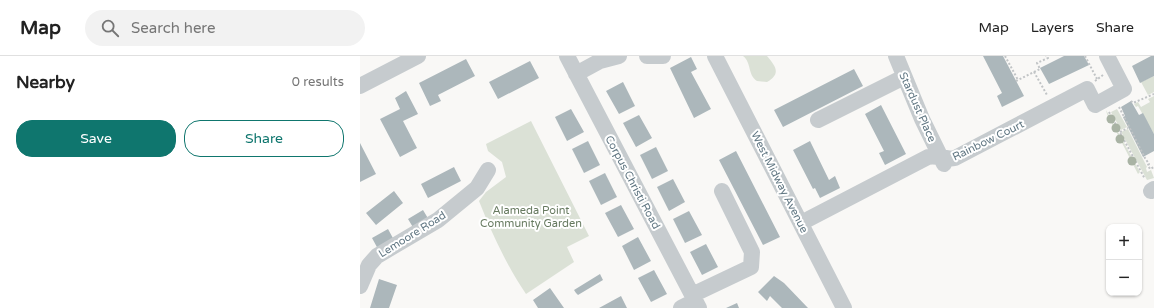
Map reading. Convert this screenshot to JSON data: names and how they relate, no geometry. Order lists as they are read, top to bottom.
{
  "streets": {
    "street": [
      "Stardust Place",
      "Rainbow Court",
      "Corpus Christi Road",
      "West Midway Avenue",
      "Lemoore Road"
    ]
  },
  "crossings": [
    ["Stardust Place", "Rainbow Court"],
    ["Rainbow Court", "West Midway Avenue"]
  ],
  "parks": ["Alameda Point Community Garden"],
  "page": {
    "header": "Map",
    "search": "Search here",
    "nav": ["Map", "Layers", "Share"],
    "heading": ["Nearby", "0 results"],
    "buttons": ["Save", "Share"],
    "map_buttons": ["+", "−"]
  }
}
